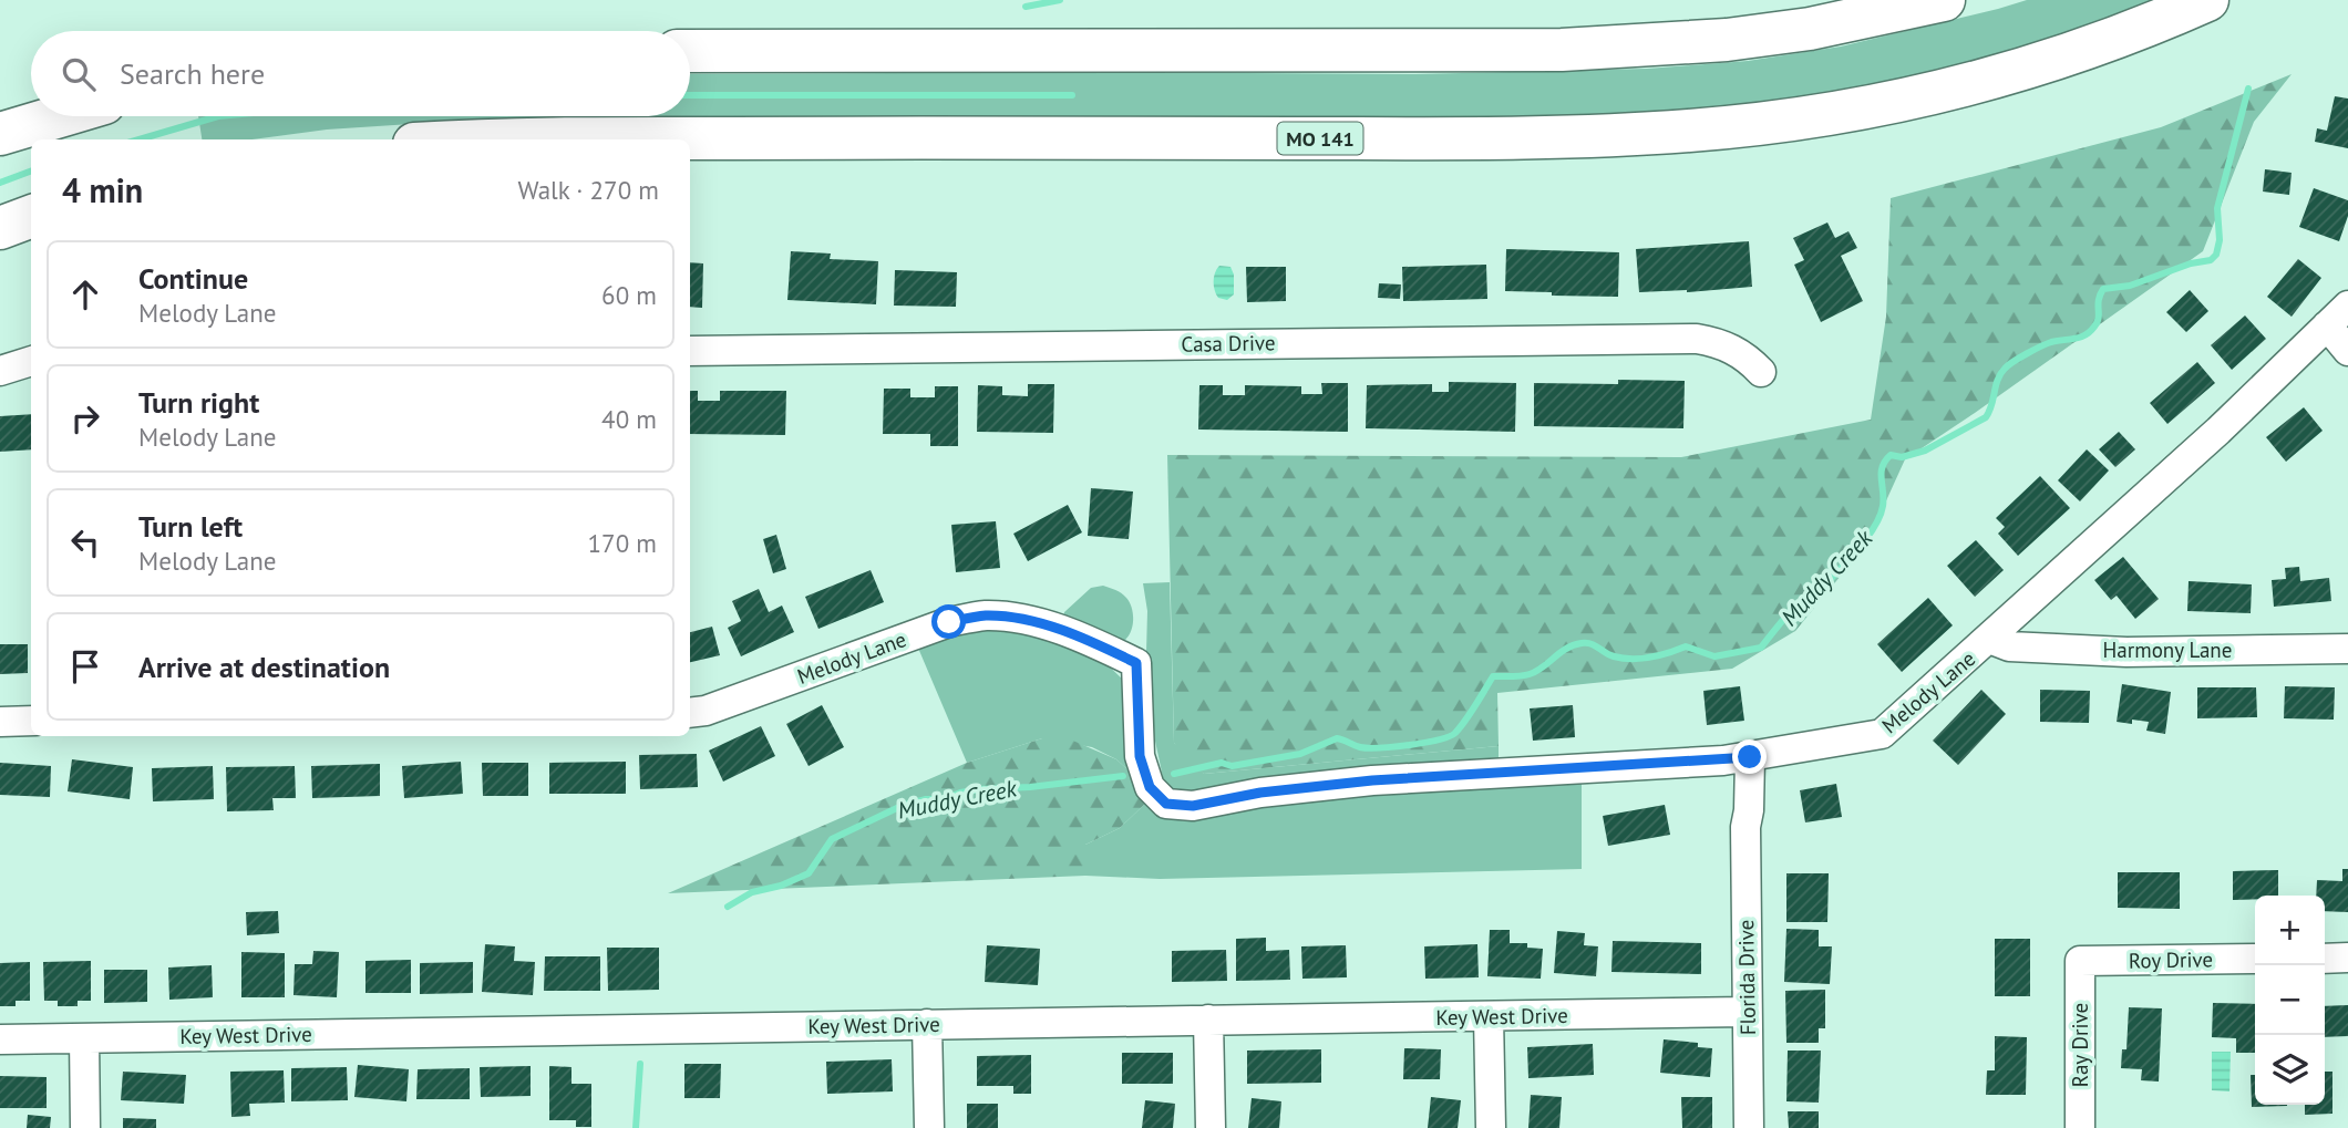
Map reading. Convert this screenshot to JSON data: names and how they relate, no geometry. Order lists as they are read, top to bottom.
{
  "streets": {
    "highway": ["MO 141"],
    "street": [
      "Casa Drive",
      "Harmony Lane",
      "Melody Lane",
      "Roy Drive",
      "Florida Drive",
      "Key West Drive",
      "Ray Drive"
    ]
  },
  "crossings": [
    ["Harmony Lane", "Melody Lane"],
    ["Melody Lane", "Florida Drive"],
    ["Roy Drive", "Ray Drive"],
    ["Florida Drive", "Key West Drive"]
  ],
  "water": ["Muddy Creek"],
  "page": {
    "search": "Search here",
    "heading": ["4 min", "Walk · 270 m"],
    "list": [
      ["Continue", "Melody Lane", "60 m"],
      ["Turn right", "Melody Lane", "40 m"],
      ["Turn left", "Melody Lane", "170 m"],
      "Arrive at destination"
    ],
    "map_buttons": ["+", "−"]
  }
}
